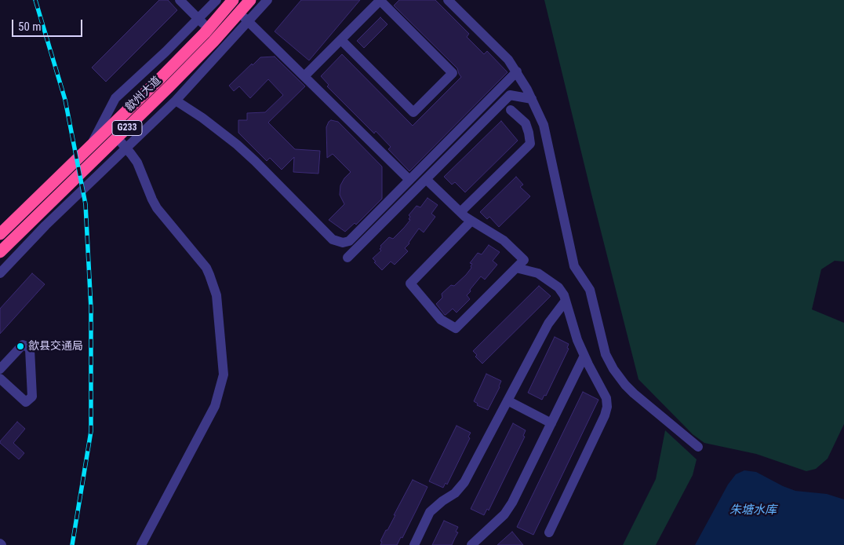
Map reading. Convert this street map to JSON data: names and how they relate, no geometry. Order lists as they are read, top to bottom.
{
  "streets": {
    "highway": ["歙州大道", "G233"]
  },
  "water": ["朱塘水库"],
  "places": ["歙县交通局"],
  "scale_bar": "50 m"
}
